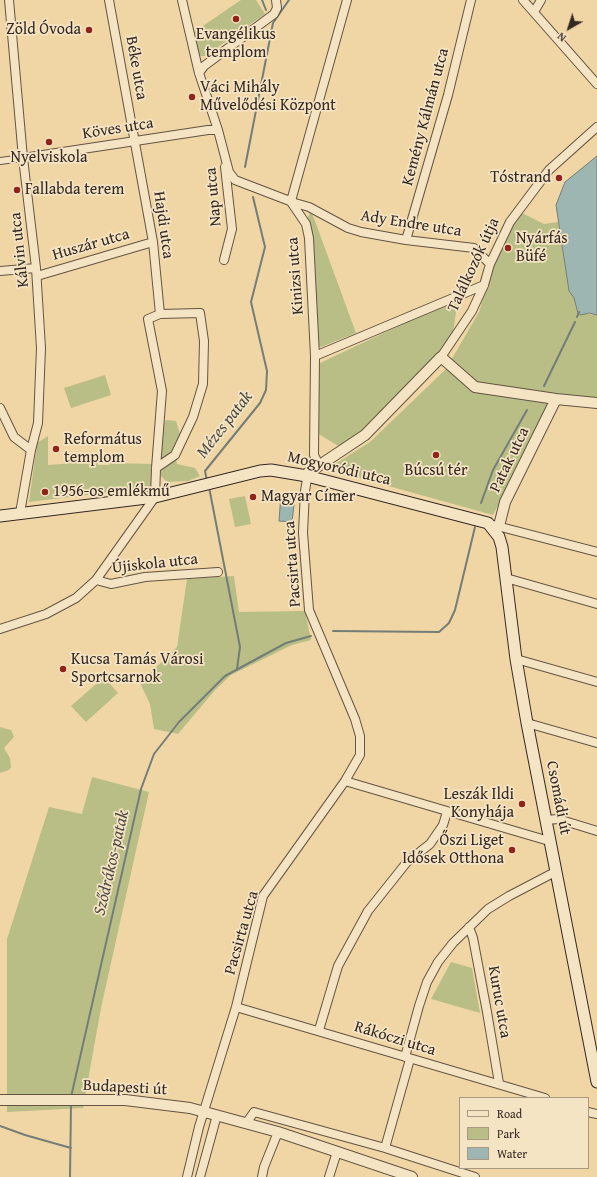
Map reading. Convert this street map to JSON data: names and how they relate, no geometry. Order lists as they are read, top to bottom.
{
  "streets": {
    "main road": ["Mogyoródi utca", "Csomádi út"],
    "street": [
      "Béke utca",
      "Kemény Kálmán utca",
      "Köves utca",
      "Nap utca",
      "Ady Endre utca",
      "Hajdi utca",
      "Huszár utca",
      "Kálvin utca",
      "Találkozók útja",
      "Kinizsi utca",
      "Patak utca",
      "Újiskola utca",
      "Pacsirta utca",
      "Kuruc utca",
      "Rákóczi utca",
      "Budapesti út"
    ]
  },
  "crossings": [
    ["Béke utca", "Köves utca"],
    ["Béke utca", "Hajdi utca"],
    ["Kemény Kálmán utca", "Ady Endre utca"],
    ["Köves utca", "Nap utca"],
    ["Köves utca", "Hajdi utca"],
    ["Köves utca", "Kálvin utca"],
    ["Nap utca", "Ady Endre utca"],
    ["Ady Endre utca", "Találkozók útja"],
    ["Ady Endre utca", "Kinizsi utca"],
    ["Hajdi utca", "Huszár utca"],
    ["Huszár utca", "Kálvin utca"],
    ["Kálvin utca", "Mogyoródi utca"],
    ["Találkozók útja", "Kinizsi utca"],
    ["Találkozók útja", "Mogyoródi utca"],
    ["Találkozók útja", "Pacsirta utca"],
    ["Patak utca", "Csomádi út"],
    ["Mogyoródi utca", "Újiskola utca"],
    ["Mogyoródi utca", "Pacsirta utca"],
    ["Mogyoródi utca", "Csomádi út"],
    ["Pacsirta utca", "Rákóczi utca"],
    ["Pacsirta utca", "Budapesti út"],
    ["Kuruc utca", "Rákóczi utca"]
  ],
  "water": ["Mézes patak", "Sződrákos-patak"],
  "places": [
    "Evangélikus templom",
    "Zöld Óvoda",
    "Váci Mihály Művelődési Központ",
    "Nyelviskola",
    "Tóstrand",
    "Fallabda terem",
    "Nyárfás Büfé",
    "Református templom",
    "Búcsú tér",
    "1956-os emlékmű",
    "Magyar Címer",
    "Kucsa Tamás Városi Sportcsarnok",
    "Leszák Ildi Konyhája",
    "Őszi Liget Idősek Otthona"
  ],
  "legend": ["Road", "Park", "Water"],
  "north": "bottom left"
}
